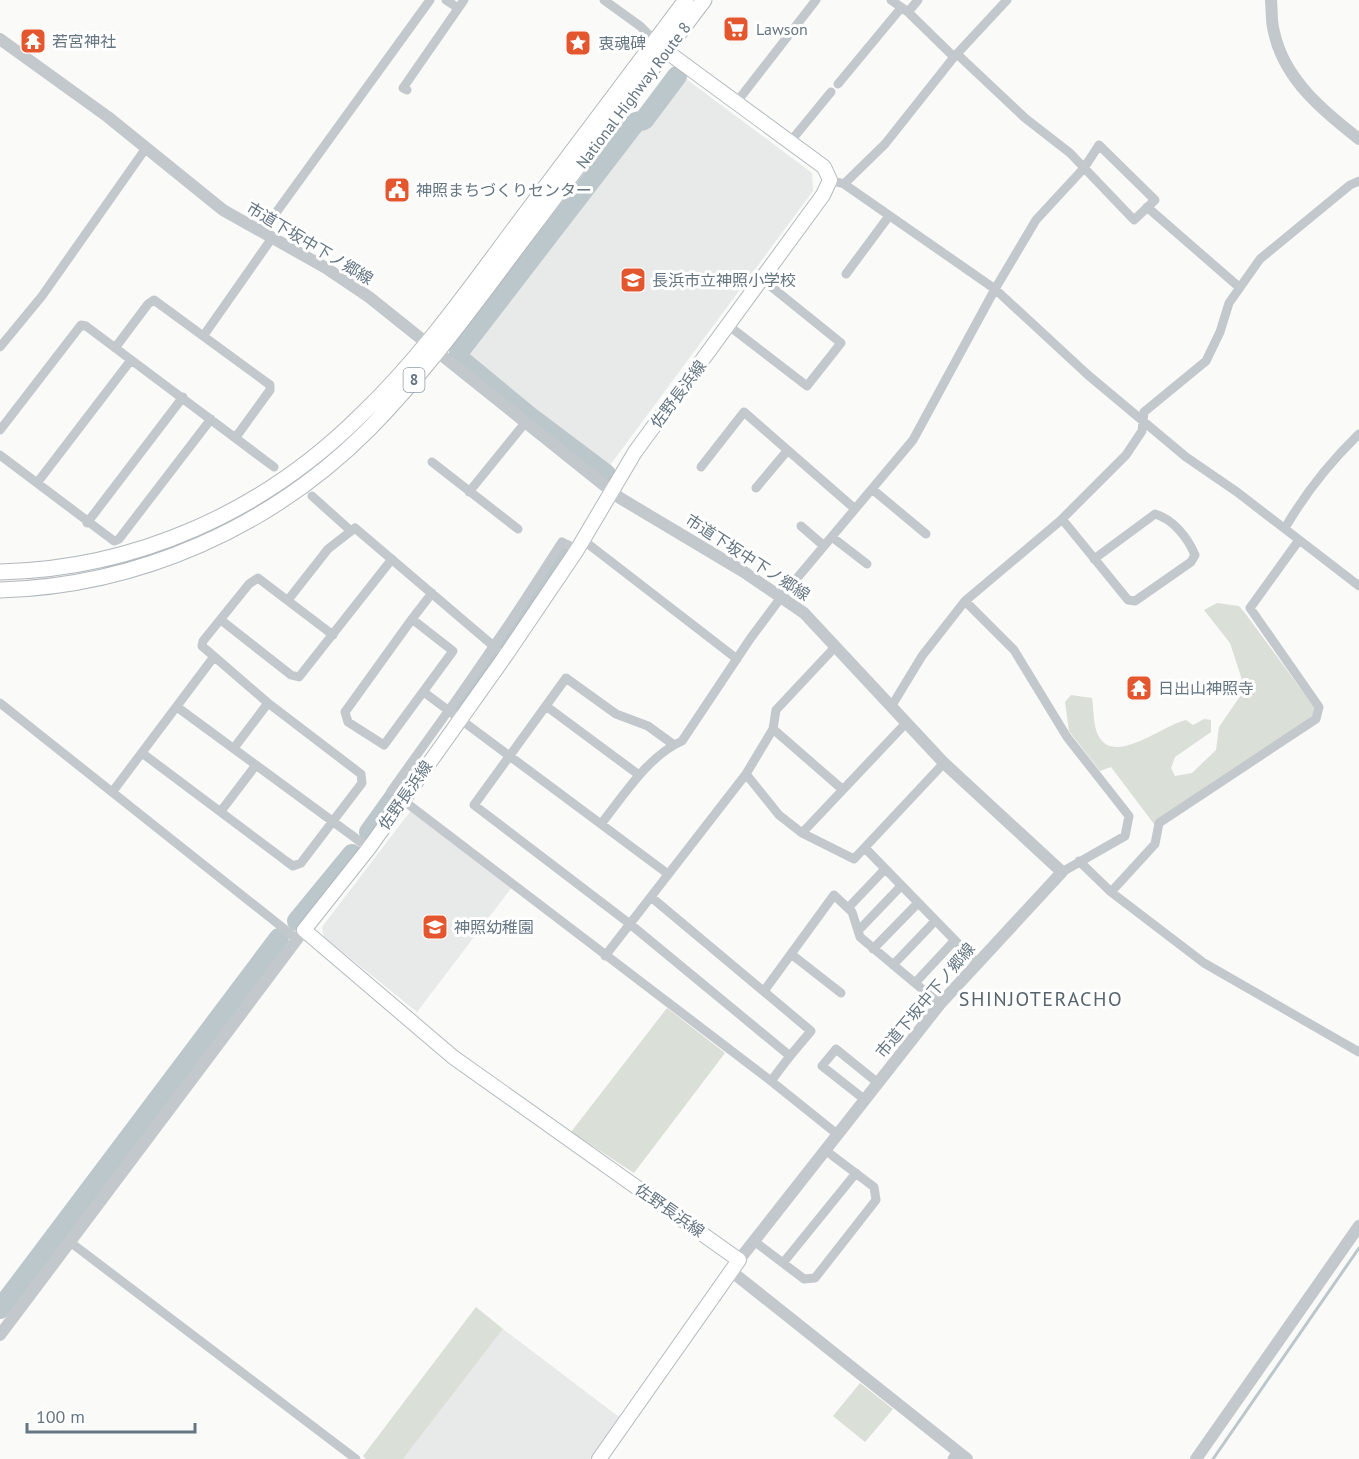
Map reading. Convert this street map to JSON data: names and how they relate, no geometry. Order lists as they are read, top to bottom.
{
  "streets": {
    "highway": ["National Highway Route 8", "8"],
    "main road": ["佐野長浜線"],
    "street": ["市道下坂中下ノ郷線"]
  },
  "crossings": [
    ["National Highway Route 8", "市道下坂中下ノ郷線"],
    ["市道下坂中下ノ郷線", "佐野長浜線"]
  ],
  "districts": ["SHINJOTERACHO"],
  "places": {
    "supermarket": ["Lawson"],
    "temple": ["若宮神社", "日出山神照寺"],
    "place": ["衷魂碑"],
    "public building": ["神照まちづくりセンター"],
    "school or university": ["長浜市立神照小学校", "神照幼稚園"]
  },
  "scale_bar": "100 m"
}
